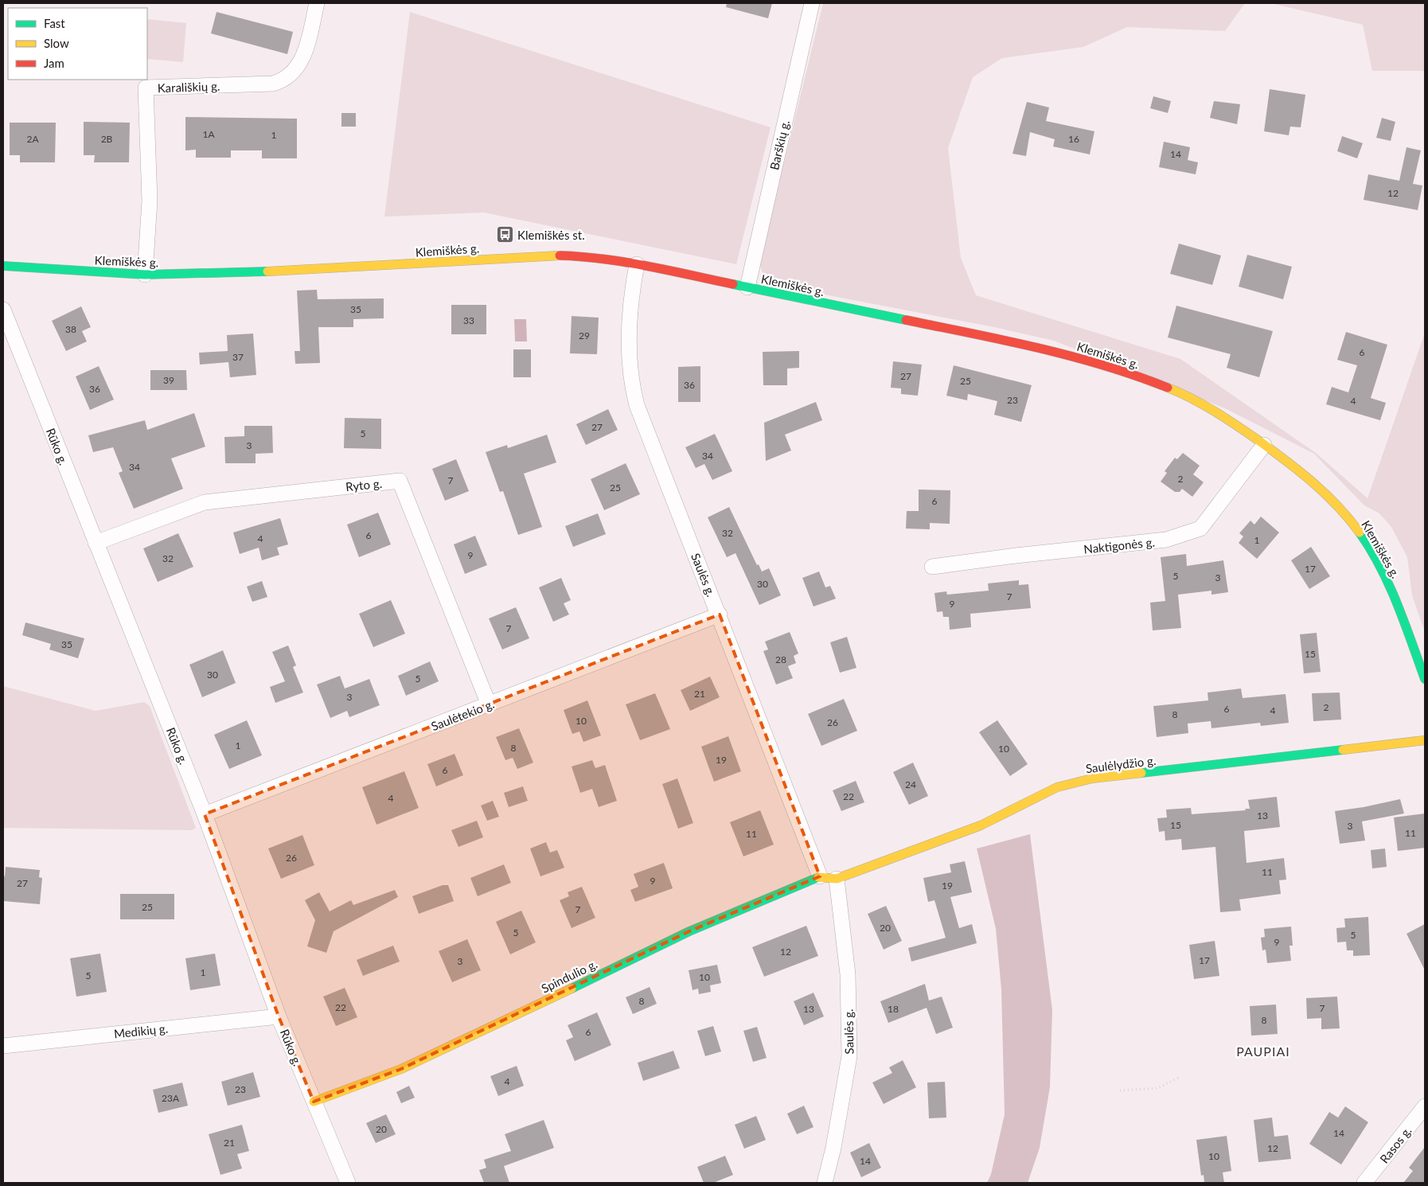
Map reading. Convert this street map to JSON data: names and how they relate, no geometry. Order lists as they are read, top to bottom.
{
  "streets": {
    "street": [
      "Karališkių g.",
      "Barškių g.",
      "Klemiškės g.",
      "Rūko g.",
      "Ryto g.",
      "Naktigonės g.",
      "Saulės g.",
      "Saulėtekio g.",
      "Saulėlydžio g.",
      "Spindulio g.",
      "Medikių g.",
      "Rasos g."
    ]
  },
  "crossings": [
    ["Karališkių g.", "Klemiškės g."],
    ["Barškių g.", "Klemiškės g."],
    ["Klemiškės g.", "Naktigonės g."],
    ["Klemiškės g.", "Saulės g."],
    ["Rūko g.", "Ryto g."],
    ["Rūko g.", "Saulėtekio g."],
    ["Rūko g.", "Spindulio g."],
    ["Rūko g.", "Medikių g."],
    ["Ryto g.", "Saulėtekio g."],
    ["Saulės g.", "Saulėtekio g."],
    ["Saulės g.", "Saulėlydžio g."],
    ["Saulės g.", "Spindulio g."],
    ["Saulėlydžio g.", "Spindulio g."]
  ],
  "districts": ["PAUPIAI"],
  "places": {
    "bus stop": ["Klemiškės st."]
  },
  "house_numbers": [
    "1A",
    "1",
    "2A",
    "2B",
    "16",
    "14",
    "12",
    "35",
    "33",
    "38",
    "29",
    "6",
    "37",
    "27",
    "39",
    "25",
    "36",
    "36",
    "23",
    "4",
    "27",
    "5",
    "3",
    "34",
    "34",
    "2",
    "7",
    "25",
    "6",
    "32",
    "6",
    "4",
    "1",
    "9",
    "32",
    "17",
    "5",
    "3",
    "30",
    "7",
    "9",
    "7",
    "35",
    "15",
    "28",
    "30",
    "5",
    "21",
    "3",
    "2",
    "6",
    "4",
    "8",
    "10",
    "26",
    "1",
    "8",
    "10",
    "19",
    "6",
    "24",
    "22",
    "4",
    "13",
    "15",
    "3",
    "11",
    "11",
    "26",
    "11",
    "9",
    "27",
    "19",
    "25",
    "7",
    "20",
    "5",
    "5",
    "9",
    "12",
    "17",
    "3",
    "1",
    "5",
    "10",
    "8",
    "22",
    "7",
    "13",
    "18",
    "8",
    "6",
    "4",
    "23",
    "23A",
    "20",
    "14",
    "21",
    "12",
    "10",
    "14"
  ],
  "legend": ["Fast", "Slow", "Jam"]
}
